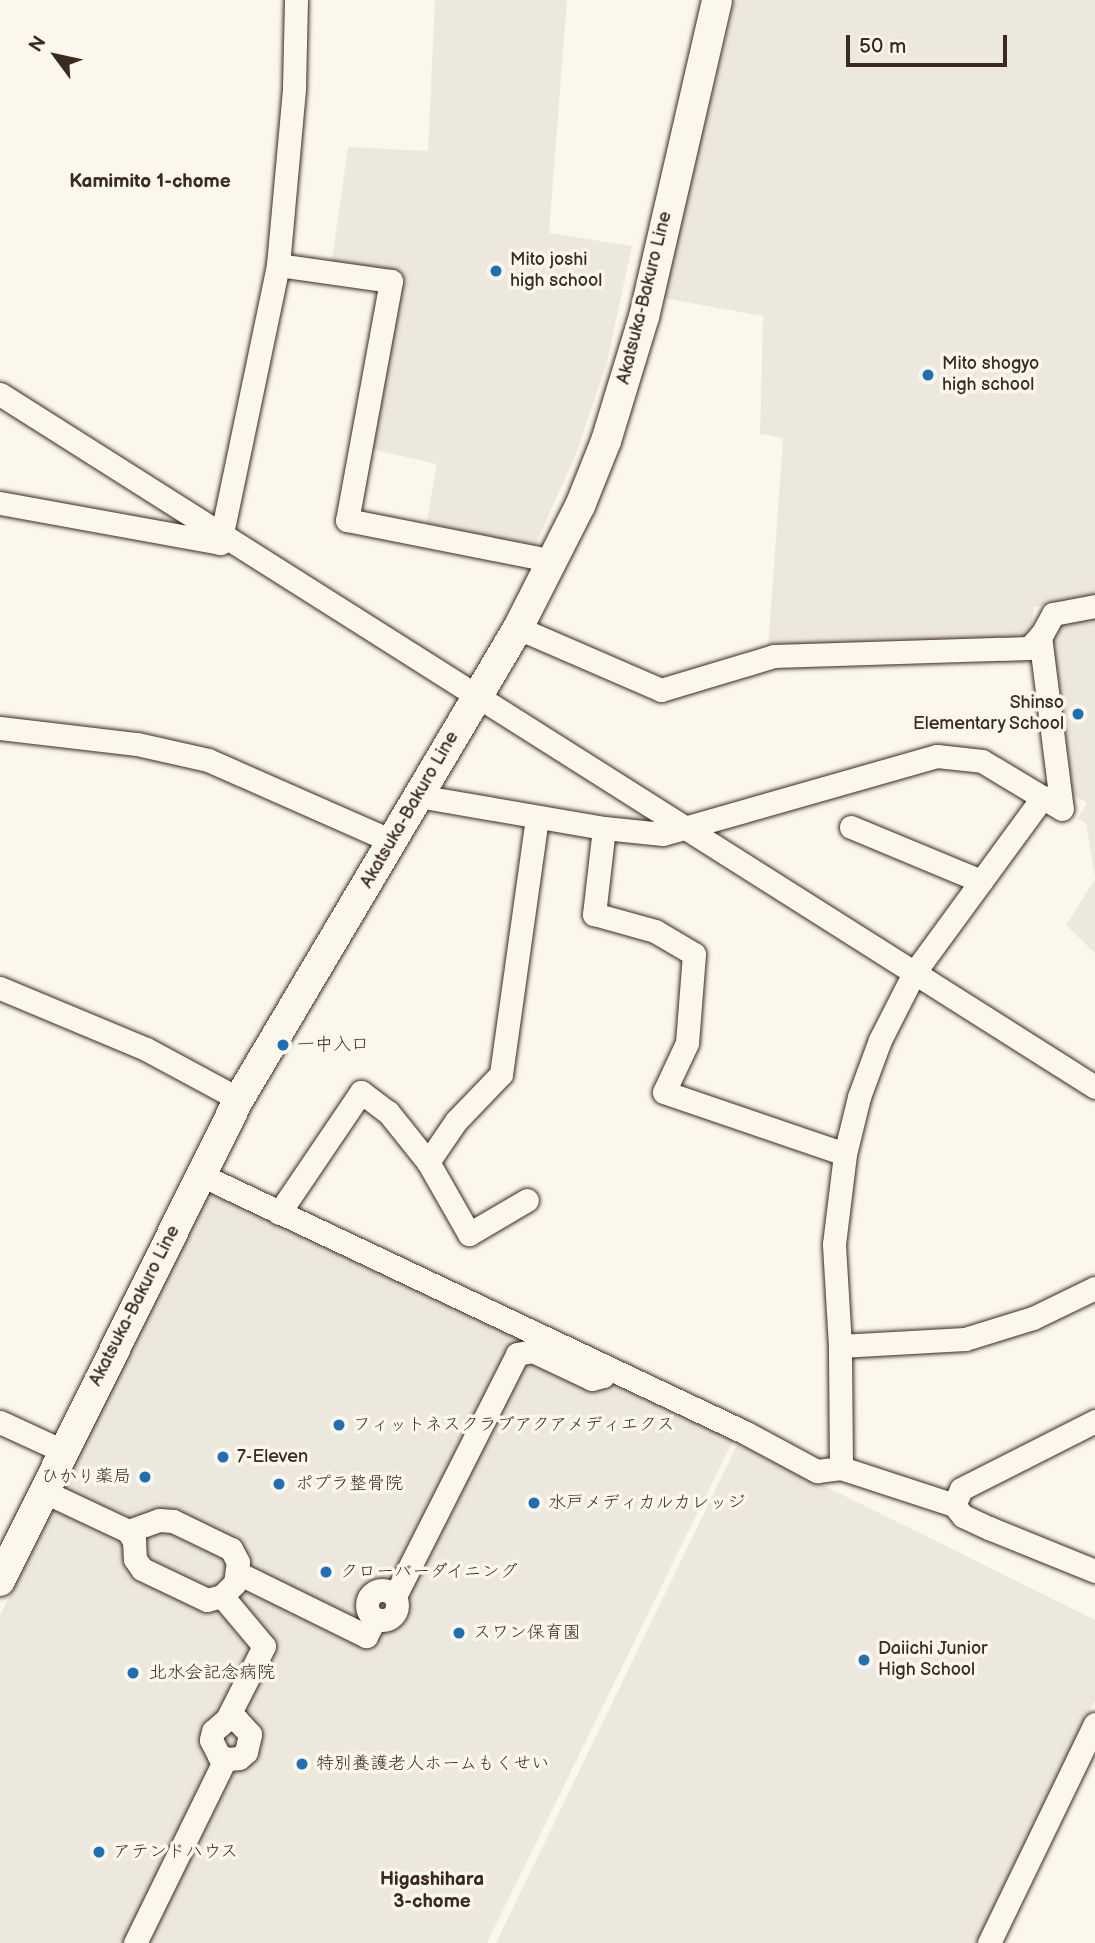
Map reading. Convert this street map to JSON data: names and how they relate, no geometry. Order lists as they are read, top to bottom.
{
  "streets": {
    "main road": ["Akatsuka-Bakuro Line"]
  },
  "districts": ["Kamimito 1-chome", "Higashihara 3-chome"],
  "places": [
    "Mito joshi high school",
    "Mito shogyo high school",
    "Shinso Elementary School",
    "一中入口",
    "フィットネスクラブアクアメディエクス",
    "7-Eleven",
    "ひかり薬局",
    "ポプラ整骨院",
    "水戸メディカルカレッジ",
    "クローバーダイニング",
    "スワン保育園",
    "Daiichi Junior High School",
    "北水会記念病院",
    "特別養護老人ホームもくせい",
    "アテンドハウス"
  ],
  "scale_bar": "50 m",
  "north": "top left"
}
